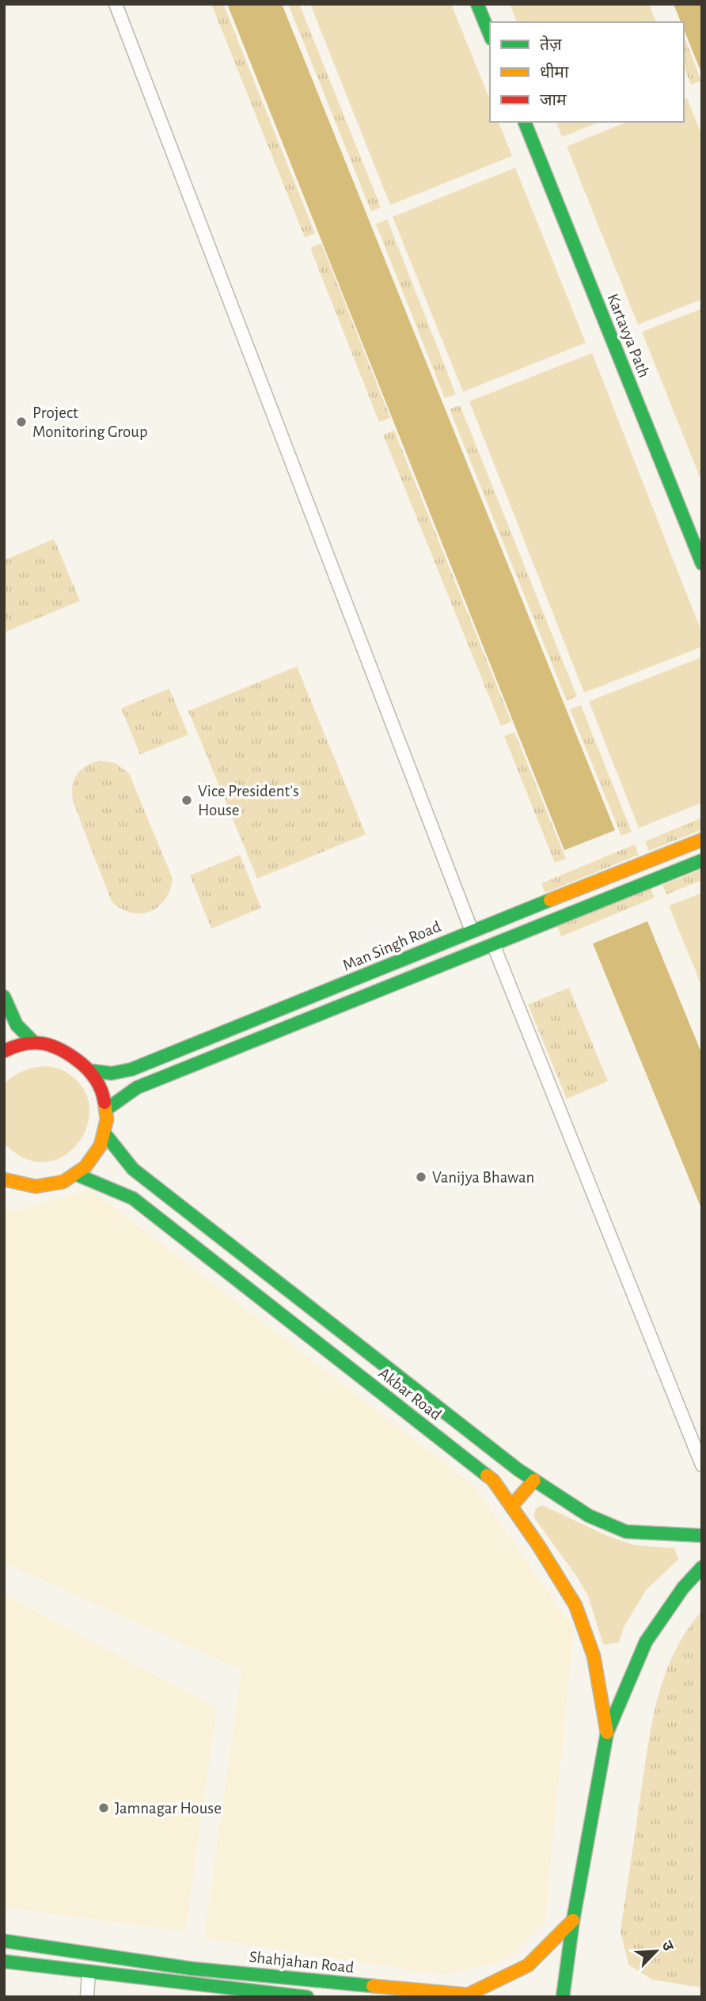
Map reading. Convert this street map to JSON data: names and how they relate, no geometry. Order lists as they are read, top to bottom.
{
  "streets": {
    "main road": [
      "Kartavya Path",
      "Man Singh Road",
      "Akbar Road",
      "Shahjahan Road"
    ]
  },
  "places": [
    "Project Monitoring Group",
    "Vice President's House",
    "Vanijya Bhawan",
    "Jamnagar House"
  ],
  "legend": ["तेज़", "धीमा", "जाम"],
  "north": "top right"
}
